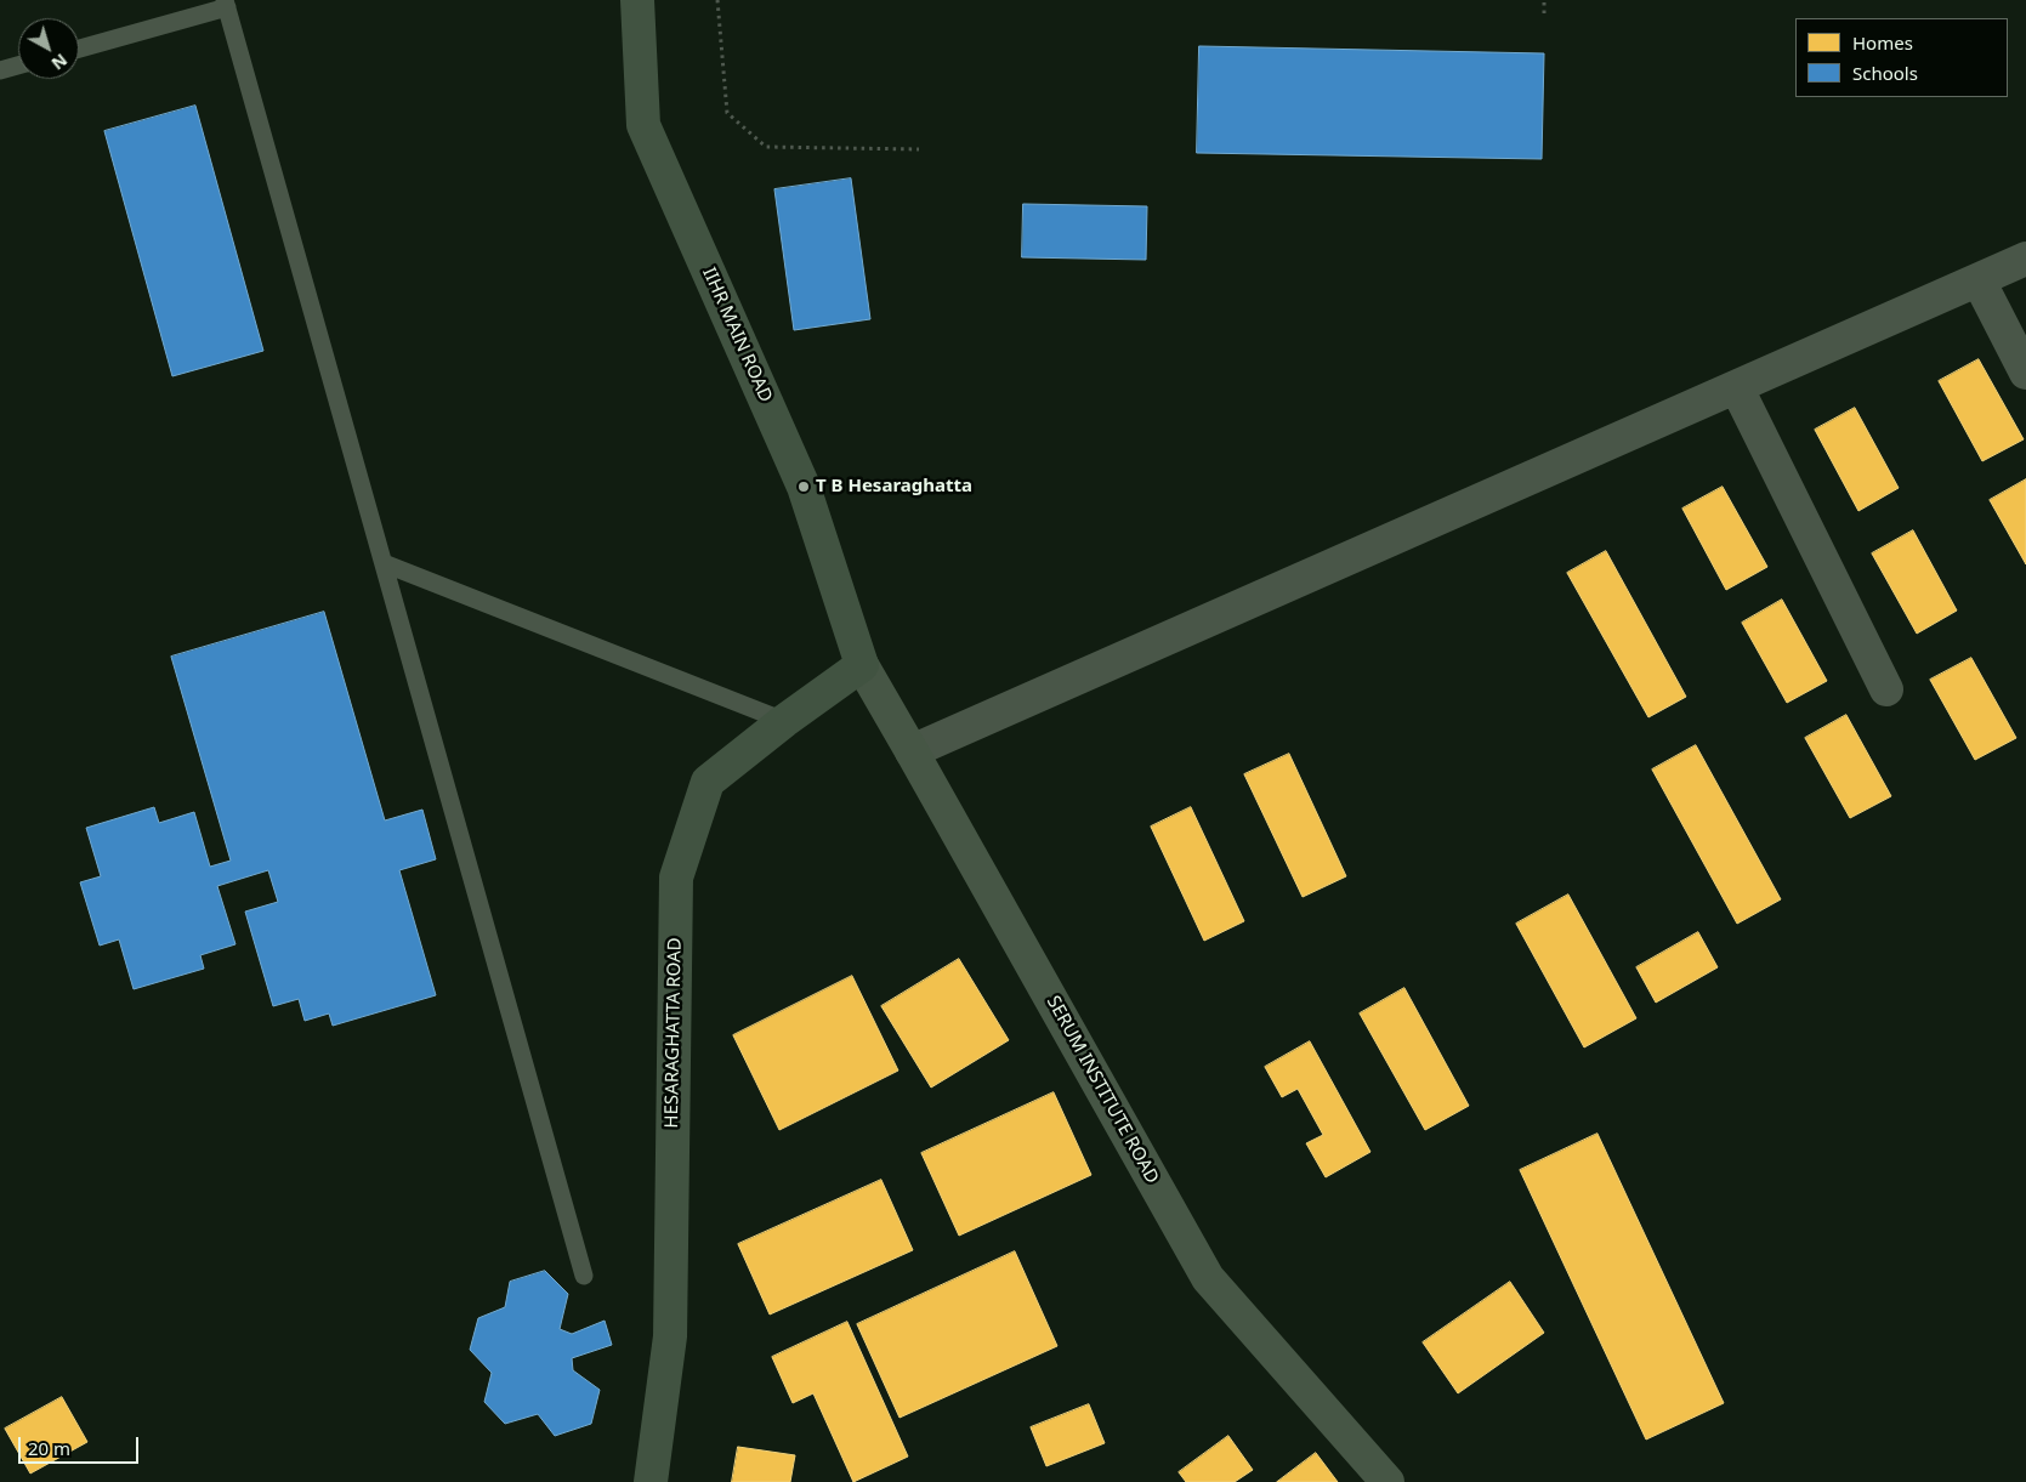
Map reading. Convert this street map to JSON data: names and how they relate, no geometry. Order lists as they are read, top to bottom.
{
  "streets": {
    "main road": ["IIHR MAIN ROAD", "HESARAGHATTA ROAD", "SERUM INSTITUTE ROAD"]
  },
  "crossings": [
    ["IIHR MAIN ROAD", "HESARAGHATTA ROAD"],
    ["IIHR MAIN ROAD", "SERUM INSTITUTE ROAD"],
    ["HESARAGHATTA ROAD", "SERUM INSTITUTE ROAD"]
  ],
  "places": ["T B Hesaraghatta"],
  "legend": ["Homes", "Schools"],
  "scale_bar": "20 m",
  "north": "bottom right"
}
